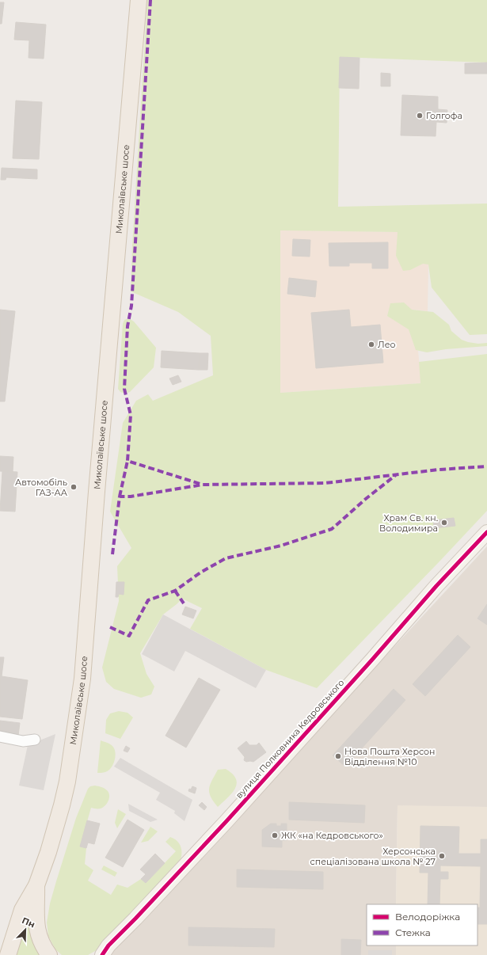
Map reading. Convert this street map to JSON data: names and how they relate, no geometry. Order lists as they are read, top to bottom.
{
  "streets": {
    "main road": ["Миколаївське шосе"],
    "street": ["вулиця Полковника Кедровського"]
  },
  "places": [
    "Голгофа",
    "Лео",
    "Автомобіль ГАЗ-АА",
    "Храм Св. кн. Володимира",
    "Нова Пошта Херсон Відділення №10",
    "ЖК «на Кедровського»",
    "Херсонська спеціалізована школа № 27"
  ],
  "legend": ["Велодоріжка", "Стежка"],
  "north": "top right"
}
